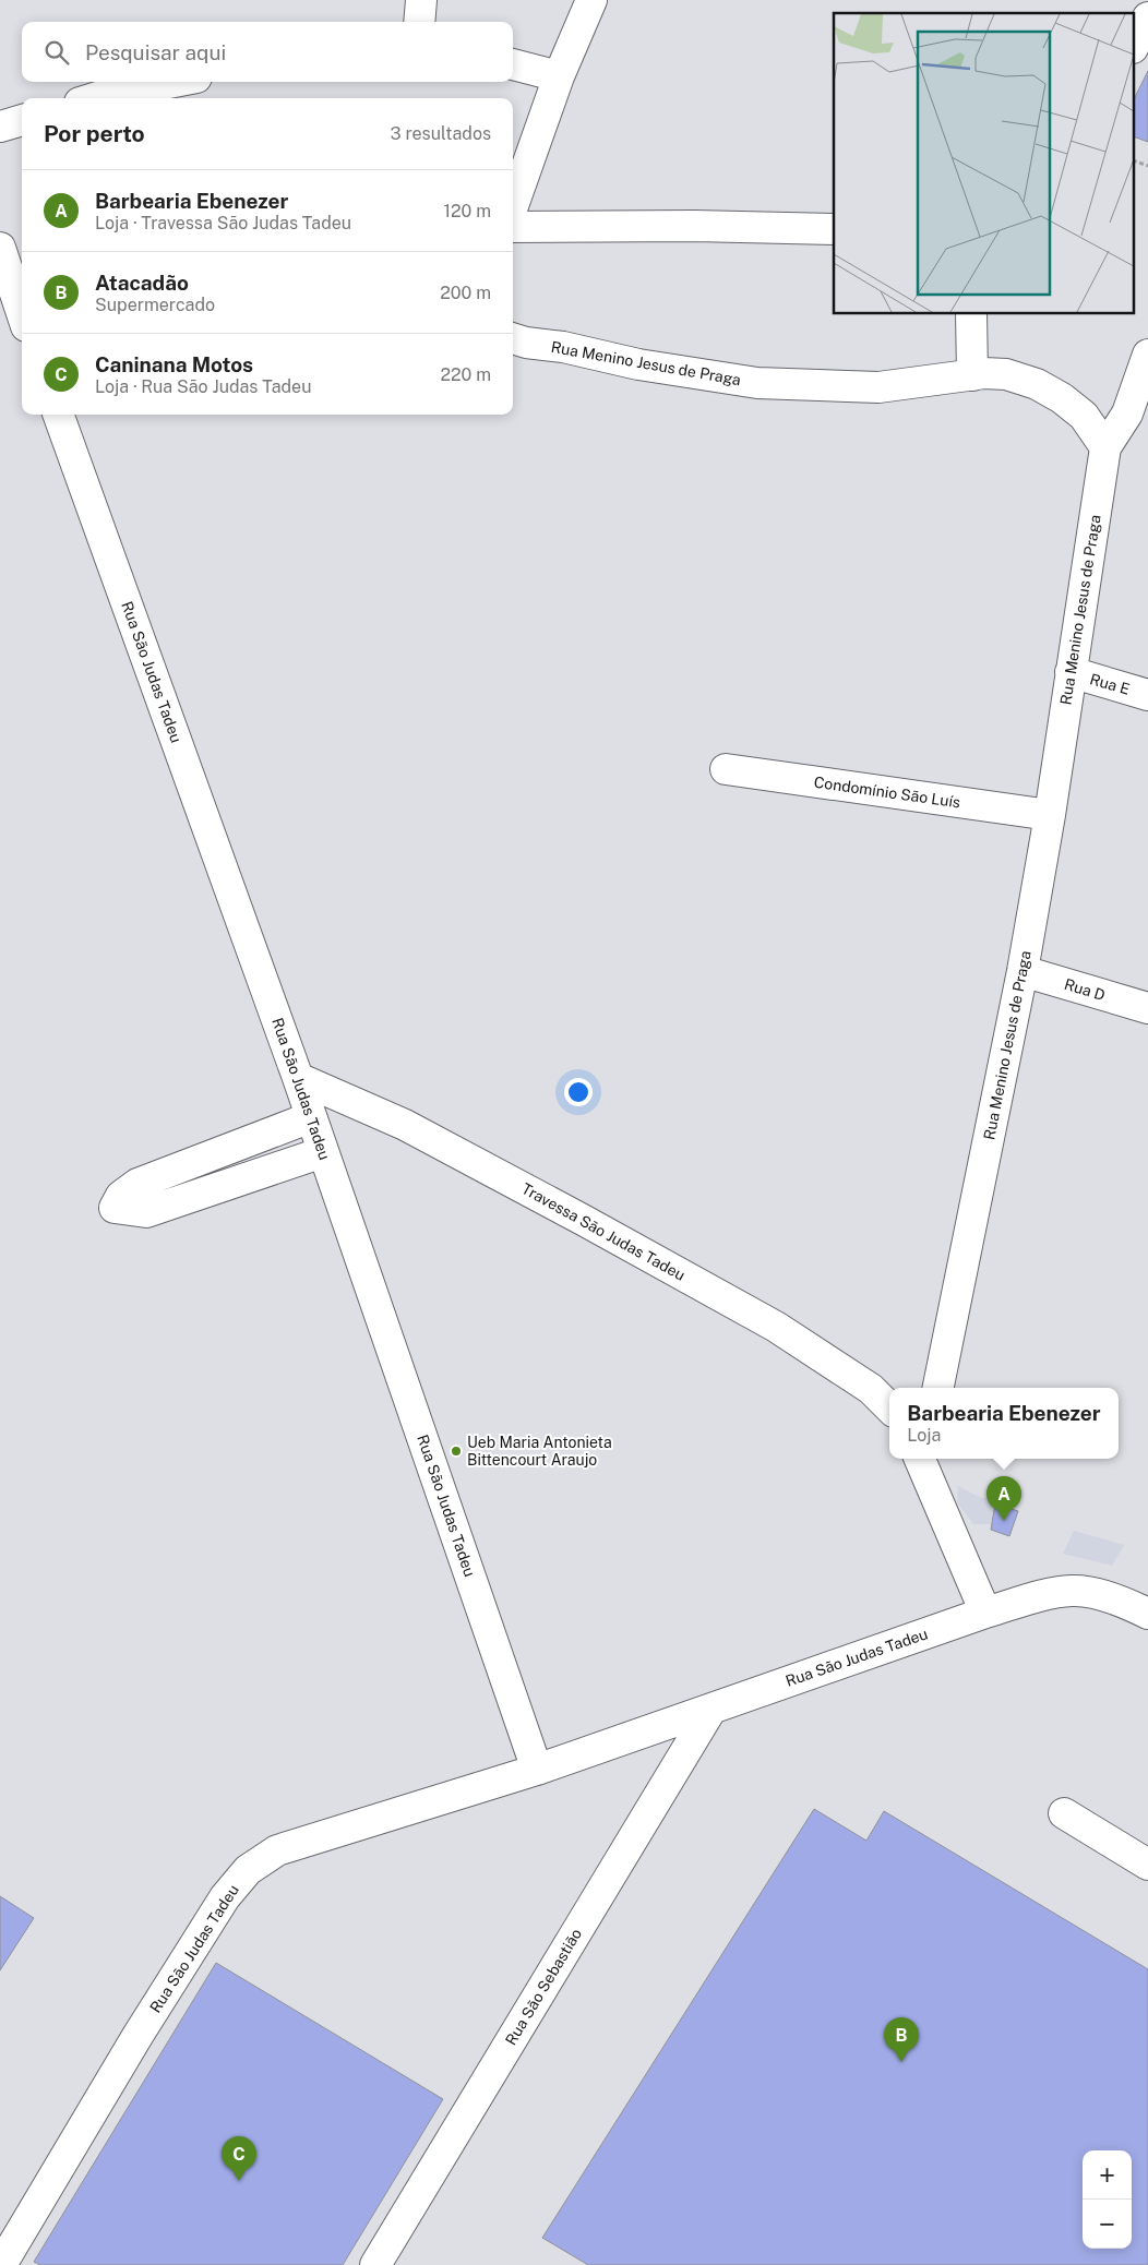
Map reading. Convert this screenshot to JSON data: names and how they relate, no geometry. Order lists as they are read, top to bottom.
{
  "streets": {
    "street": [
      "Rua Menino Jesus de Praga",
      "Rua São Judas Tadeu",
      "Rua E",
      "Condomínio São Luís",
      "Rua D",
      "Travessa São Judas Tadeu",
      "Rua São Sebastião"
    ]
  },
  "crossings": [
    ["Rua Menino Jesus de Praga", "Rua E"],
    ["Rua Menino Jesus de Praga", "Condomínio São Luís"],
    ["Rua Menino Jesus de Praga", "Rua D"],
    ["Rua São Judas Tadeu", "Travessa São Judas Tadeu"],
    ["Rua São Judas Tadeu", "Rua São Sebastião"]
  ],
  "places": ["Ueb Maria Antonieta Bittencourt Araujo"],
  "page": {
    "search": "Pesquisar aqui",
    "heading": ["Por perto", "3 resultados"],
    "list": [
      {
        "mark": "A",
        "name": "Barbearia Ebenezer",
        "note": "Loja · Travessa São Judas Tadeu",
        "value": "120 m"
      },
      {
        "mark": "B",
        "name": "Atacadão",
        "note": "Supermercado",
        "value": "200 m"
      },
      {
        "mark": "C",
        "name": "Caninana Motos",
        "note": "Loja · Rua São Judas Tadeu",
        "value": "220 m"
      }
    ],
    "popup": ["Barbearia Ebenezer", "Loja"],
    "pins": ["A", "B", "C"],
    "map_buttons": ["+", "−"]
  }
}
